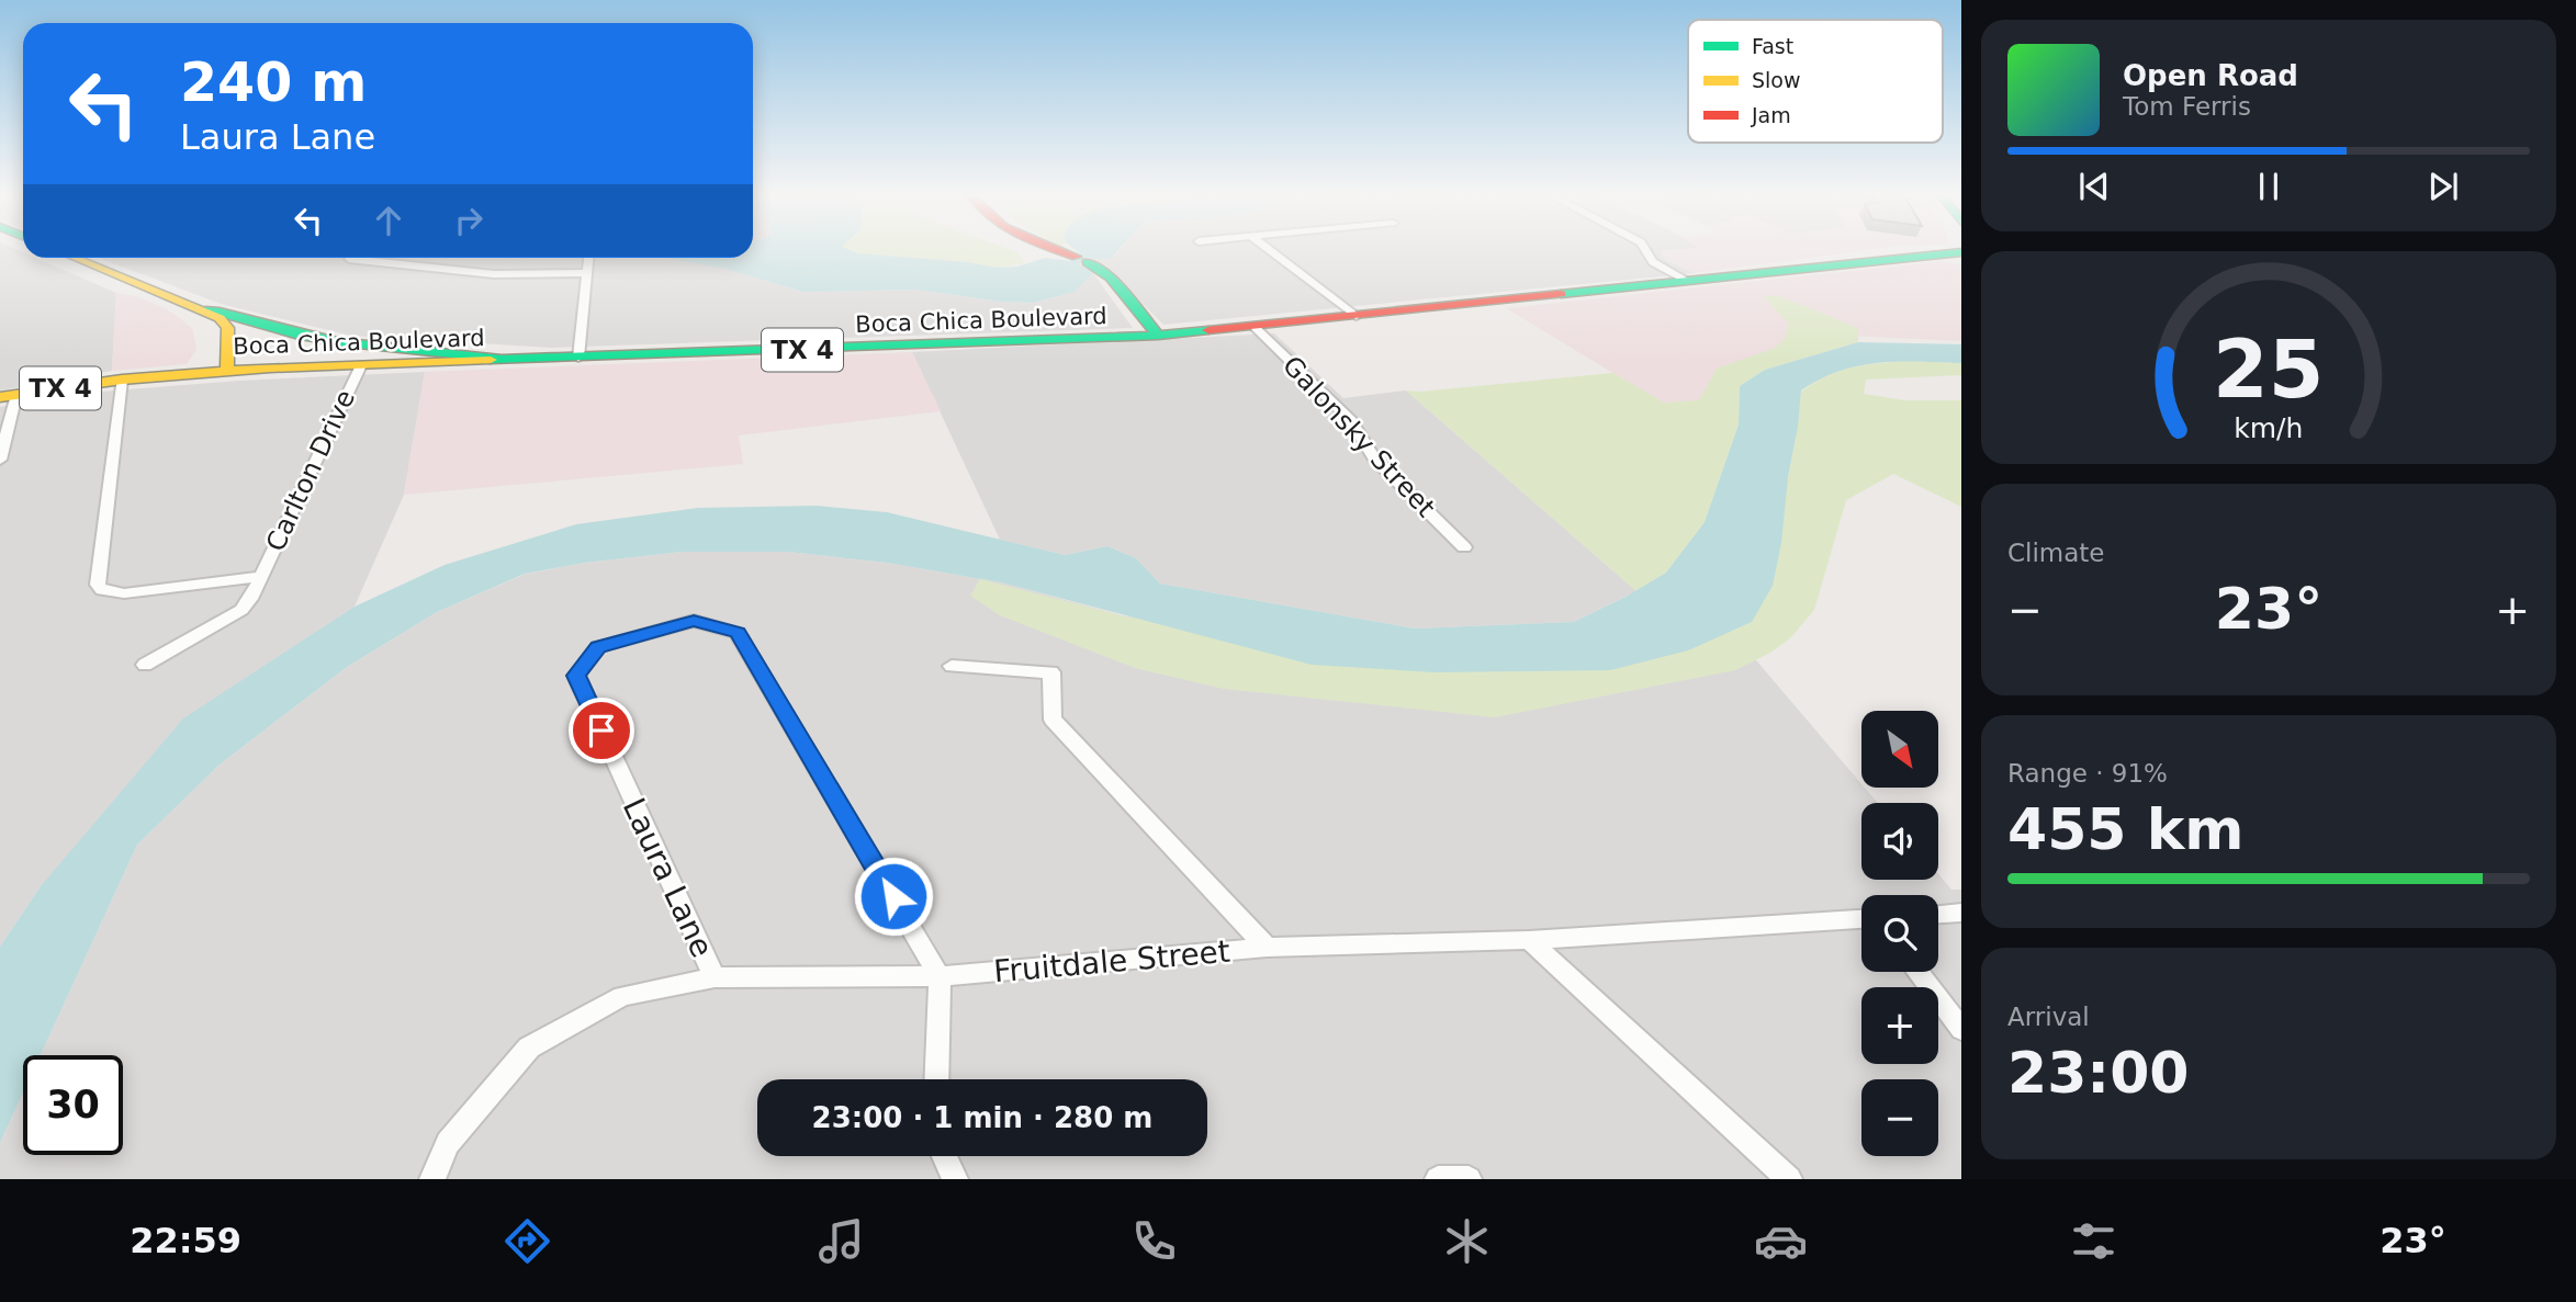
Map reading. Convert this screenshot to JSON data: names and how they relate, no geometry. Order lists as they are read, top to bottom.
{
  "streets": {
    "main road": ["Boca Chica Boulevard", "TX 4"],
    "street": [
      "Galonsky Street",
      "Carlton Drive",
      "Laura Lane",
      "Fruitdale Street"
    ]
  },
  "crossings": [
    ["Boca Chica Boulevard", "TX 4"],
    ["Boca Chica Boulevard", "Galonsky Street"],
    ["Boca Chica Boulevard", "Carlton Drive"],
    ["Laura Lane", "Fruitdale Street"]
  ],
  "legend": ["Fast", "Slow", "Jam"],
  "north": "bottom right",
  "page": {
    "turn": ["240 m", "Laura Lane"],
    "song": ["Open Road", "Tom Ferris"],
    "tile": [
      "Climate",
      ["Range · 91%", "455 km"],
      ["Arrival", "23:00"]
    ],
    "heat": ["−", "23°", "+"],
    "map_buttons": ["+", "−"],
    "limit": "30",
    "trip": "23:00 · 1 min · 280 m",
    "tabs": ["22:59", "23°"],
    "gauge": ["25", "km/h"]
  }
}
